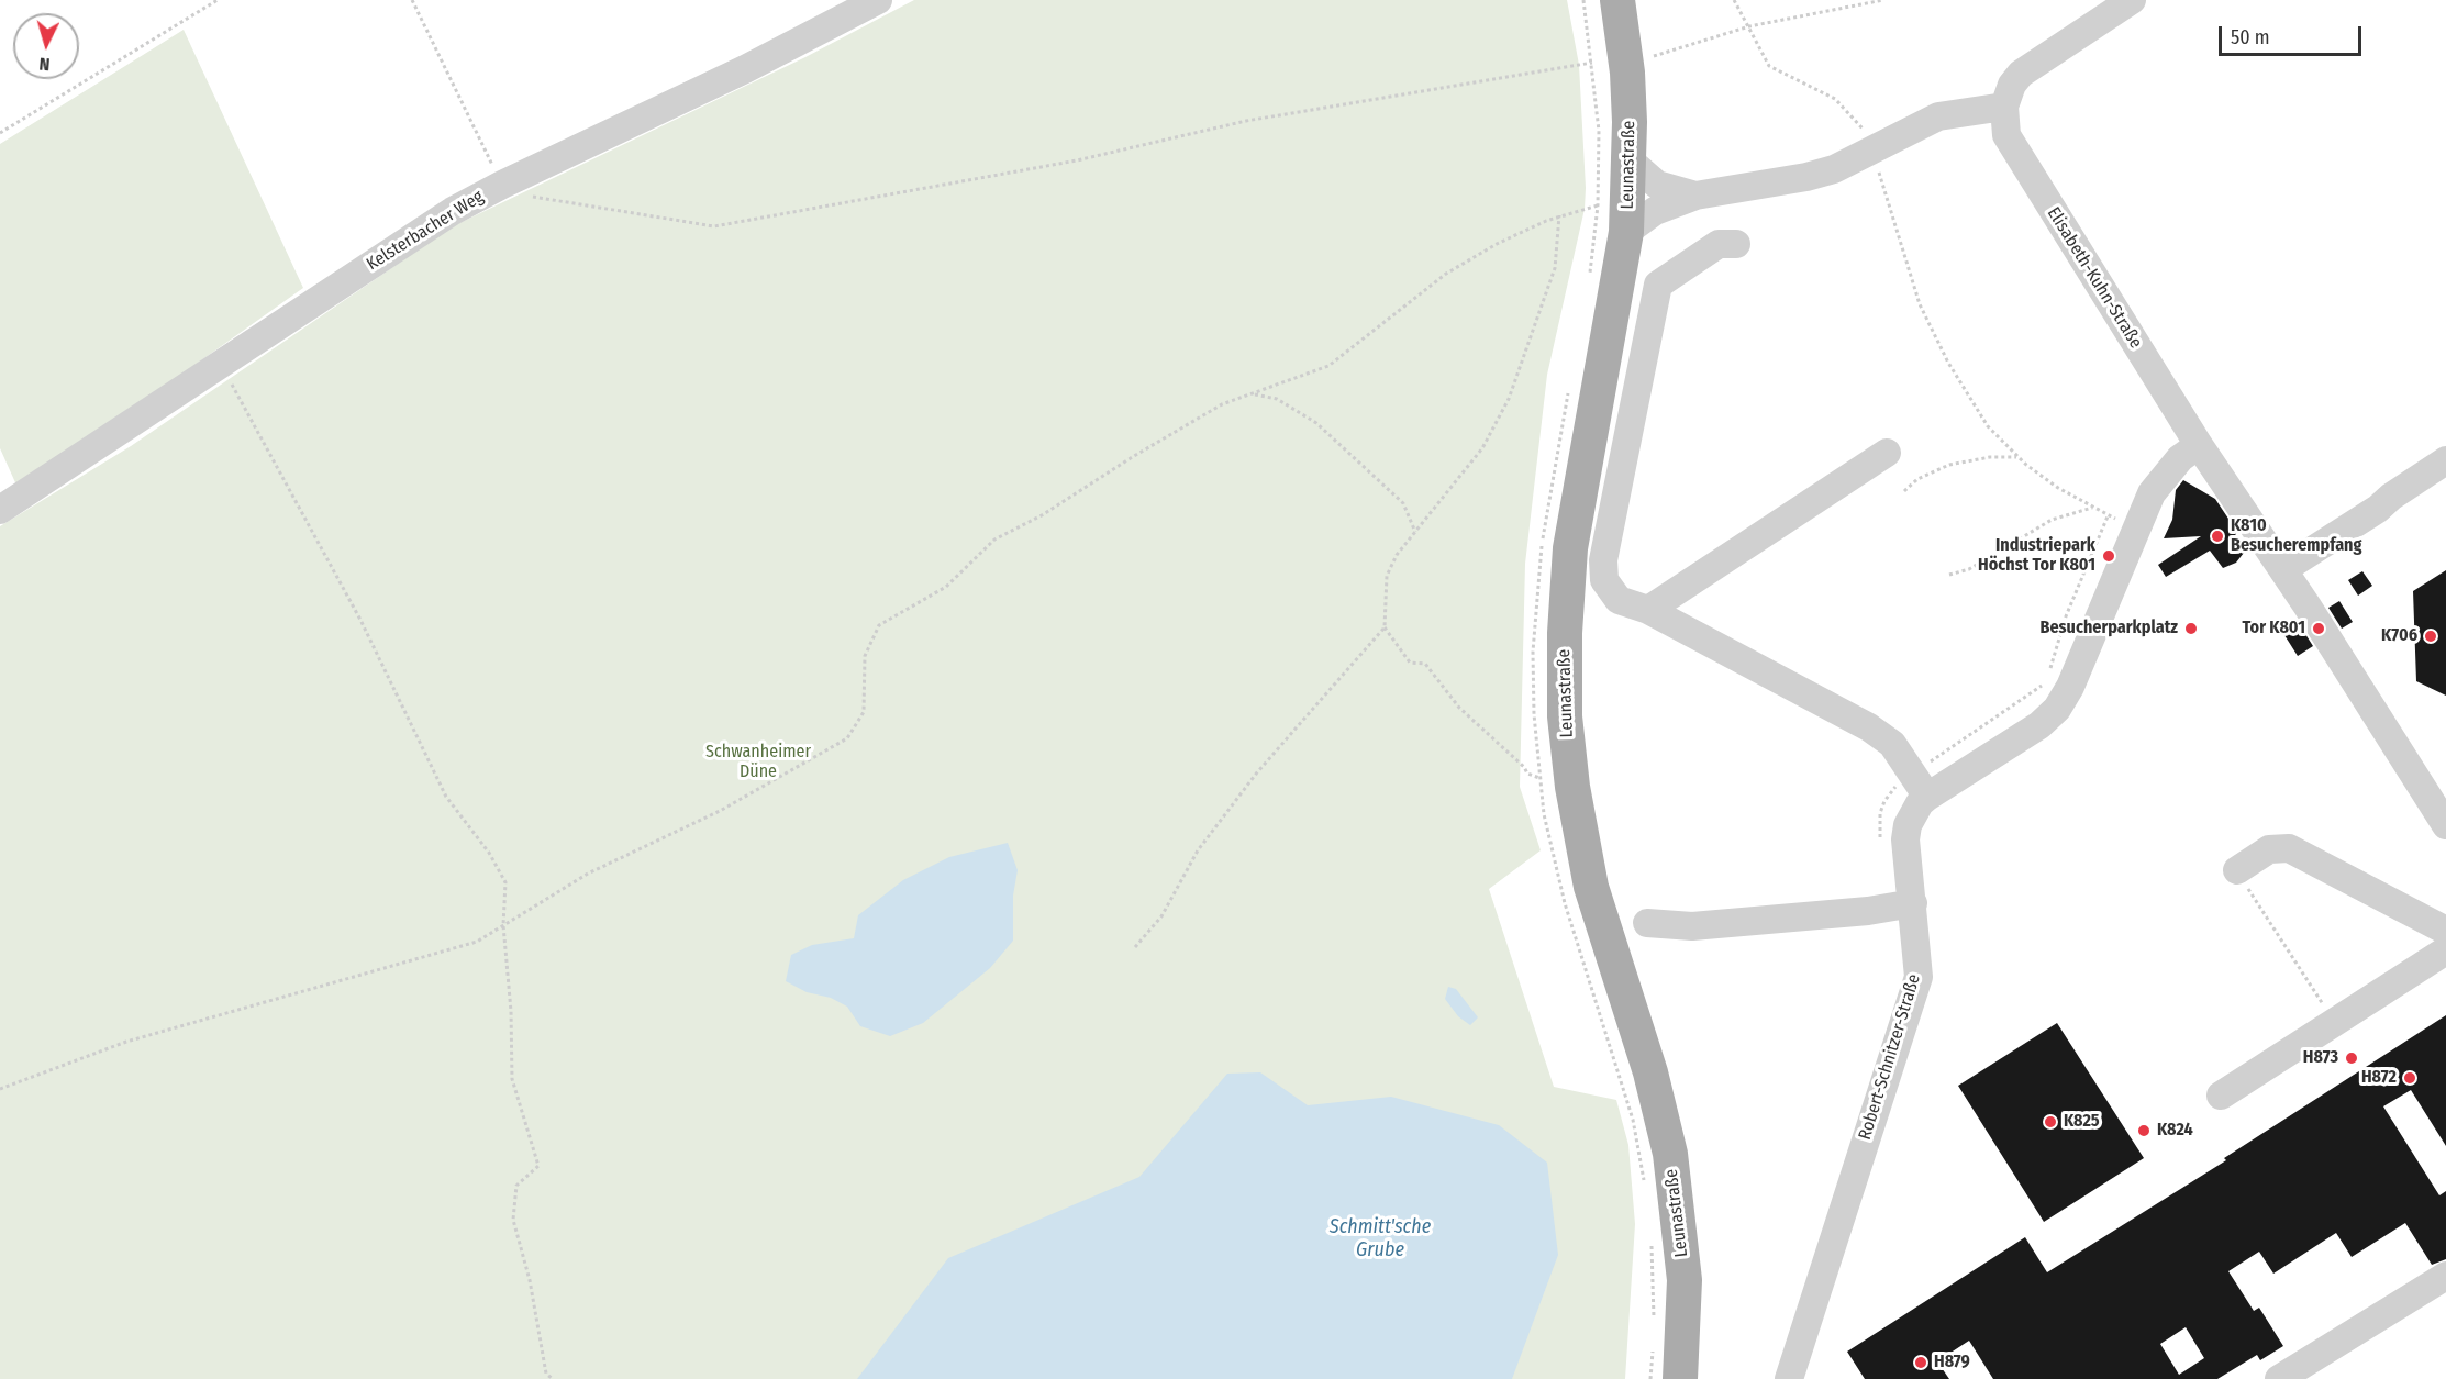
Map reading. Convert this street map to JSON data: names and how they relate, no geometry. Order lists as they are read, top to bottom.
{
  "streets": {
    "main road": ["Leunastraße"],
    "street": ["Kelsterbacher Weg", "Elisabeth-Kuhn-Straße", "Robert-Schnitzer-Straße"]
  },
  "crossings": [
    ["Elisabeth-Kuhn-Straße", "Robert-Schnitzer-Straße"]
  ],
  "water": ["Schmitt'sche Grube"],
  "parks": ["Schwanheimer Düne"],
  "places": [
    "K810 Besucherempfang",
    "Industriepark Höchst Tor K801",
    "Besucherparkplatz",
    "Tor K801",
    "K706",
    "H873",
    "H872",
    "K825",
    "K824",
    "H879"
  ],
  "scale_bar": "50 m",
  "north": "bottom"
}
